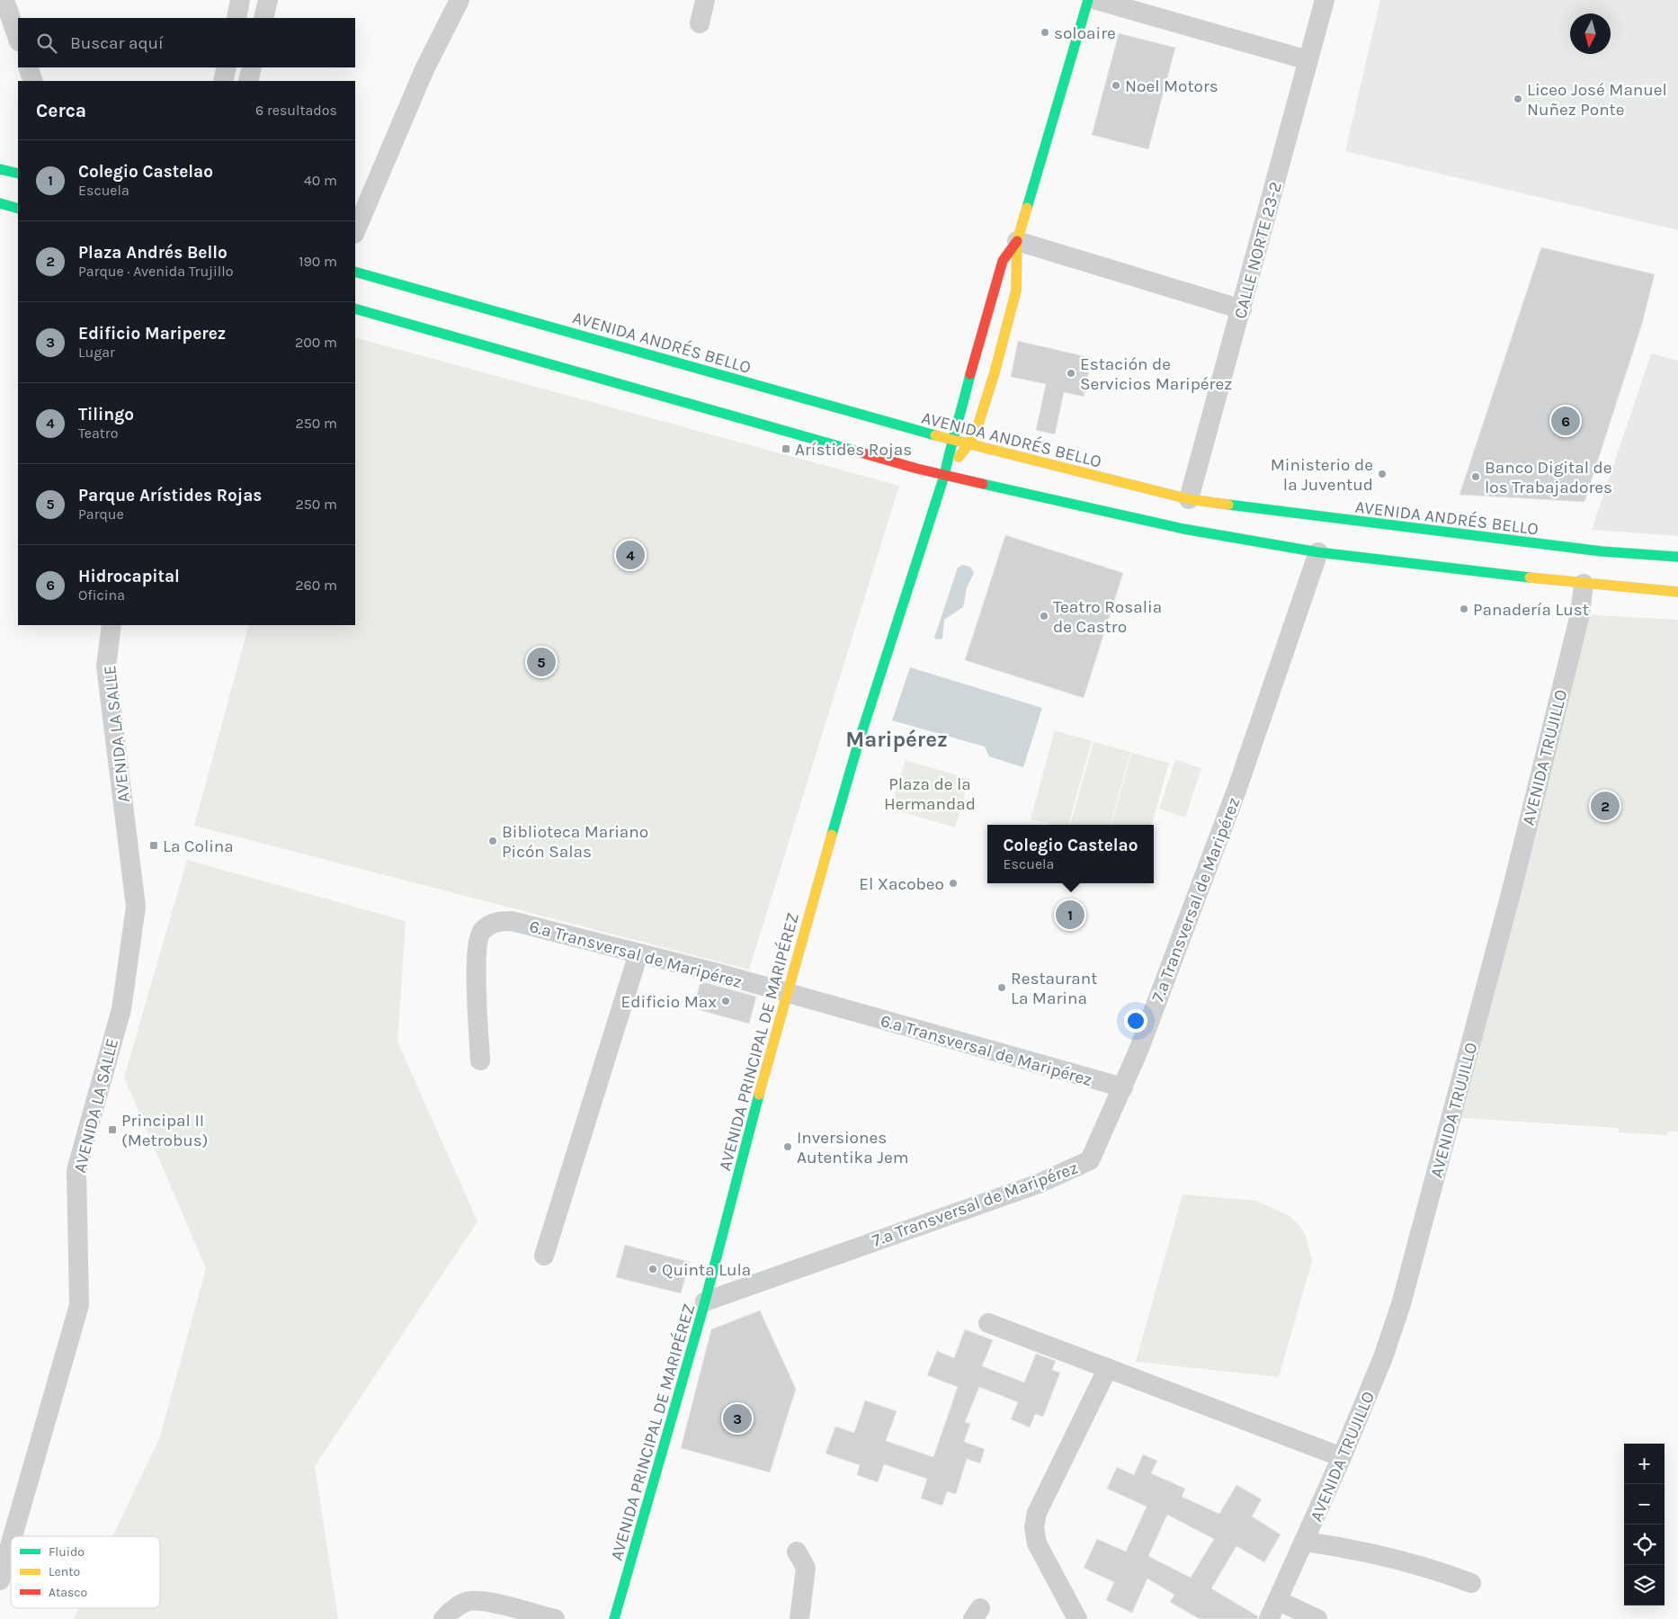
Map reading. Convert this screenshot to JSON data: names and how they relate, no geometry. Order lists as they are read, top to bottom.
{
  "streets": {
    "street": [
      "CALLE NORTE 23-2",
      "AVENIDA ANDRÉS BELLO",
      "AVENIDA LA SALLE",
      "AVENIDA TRUJILLO",
      "7.ª Transversal de Maripérez",
      "6.ª Transversal de Maripérez",
      "AVENIDA PRINCIPAL DE MARIPÉREZ"
    ]
  },
  "crossings": [
    ["CALLE NORTE 23-2", "AVENIDA ANDRÉS BELLO"],
    ["AVENIDA ANDRÉS BELLO", "AVENIDA PRINCIPAL DE MARIPÉREZ"],
    ["7.ª Transversal de Maripérez", "6.ª Transversal de Maripérez"],
    ["7.ª Transversal de Maripérez", "AVENIDA PRINCIPAL DE MARIPÉREZ"],
    ["6.ª Transversal de Maripérez", "AVENIDA PRINCIPAL DE MARIPÉREZ"]
  ],
  "districts": ["Maripérez"],
  "parks": ["Plaza de la Hermandad"],
  "places": {
    "other": [
      "soloaire",
      "Noel Motors",
      "Liceo José Manuel Nuñez Ponte",
      "Estación de Servicios Maripérez",
      "Ministerio de la Juventud",
      "Banco Digital de los Trabajadores",
      "Panadería Lust",
      "Teatro Rosalia de Castro",
      "Biblioteca Mariano Picón Salas",
      "El Xacobeo",
      "Restaurant La Marina",
      "Edificio Max",
      "Inversiones Autentika Jem",
      "Quinta Lula"
    ],
    "transit": ["Arístides Rojas", "La Colina", "Principal II (Metrobus)"]
  },
  "legend": ["Fluido", "Lento", "Atasco"],
  "north": "bottom",
  "page": {
    "search": "Buscar aquí",
    "heading": ["Cerca", "6 resultados"],
    "list": [
      {
        "mark": "1",
        "name": "Colegio Castelao",
        "note": "Escuela",
        "value": "40 m"
      },
      {
        "mark": "2",
        "name": "Plaza Andrés Bello",
        "note": "Parque · Avenida Trujillo",
        "value": "190 m"
      },
      {
        "mark": "3",
        "name": "Edificio Mariperez",
        "note": "Lugar",
        "value": "200 m"
      },
      {
        "mark": "4",
        "name": "Tilingo",
        "note": "Teatro",
        "value": "250 m"
      },
      {
        "mark": "5",
        "name": "Parque Arístides Rojas",
        "note": "Parque",
        "value": "250 m"
      },
      {
        "mark": "6",
        "name": "Hidrocapital",
        "note": "Oficina",
        "value": "260 m"
      }
    ],
    "pins": [
      "6",
      "4",
      "5",
      "2",
      "1",
      "3"
    ],
    "popup": ["Colegio Castelao", "Escuela"],
    "map_buttons": ["+", "−"]
  }
}
